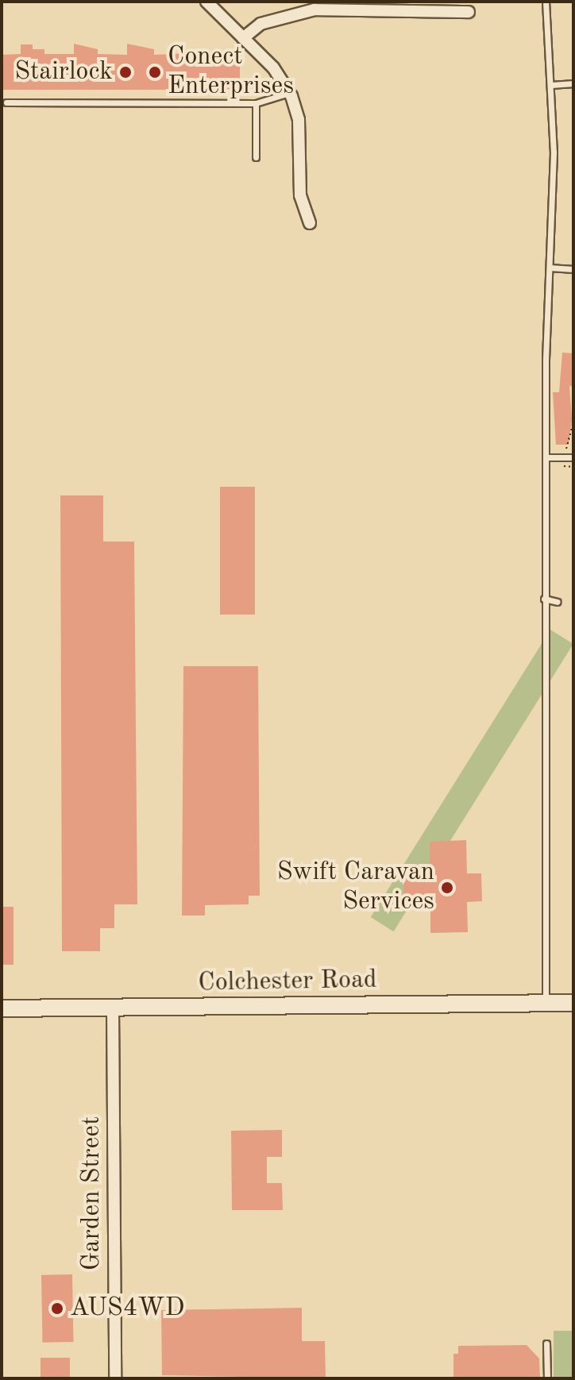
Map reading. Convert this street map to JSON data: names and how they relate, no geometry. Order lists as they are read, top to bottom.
{
  "streets": {
    "main road": ["Colchester Road"],
    "street": ["Garden Street"]
  },
  "crossings": [
    ["Colchester Road", "Garden Street"]
  ],
  "places": [
    "Stairlock",
    "Conect Enterprises",
    "Swift Caravan Services",
    "AUS4WD"
  ]
}
